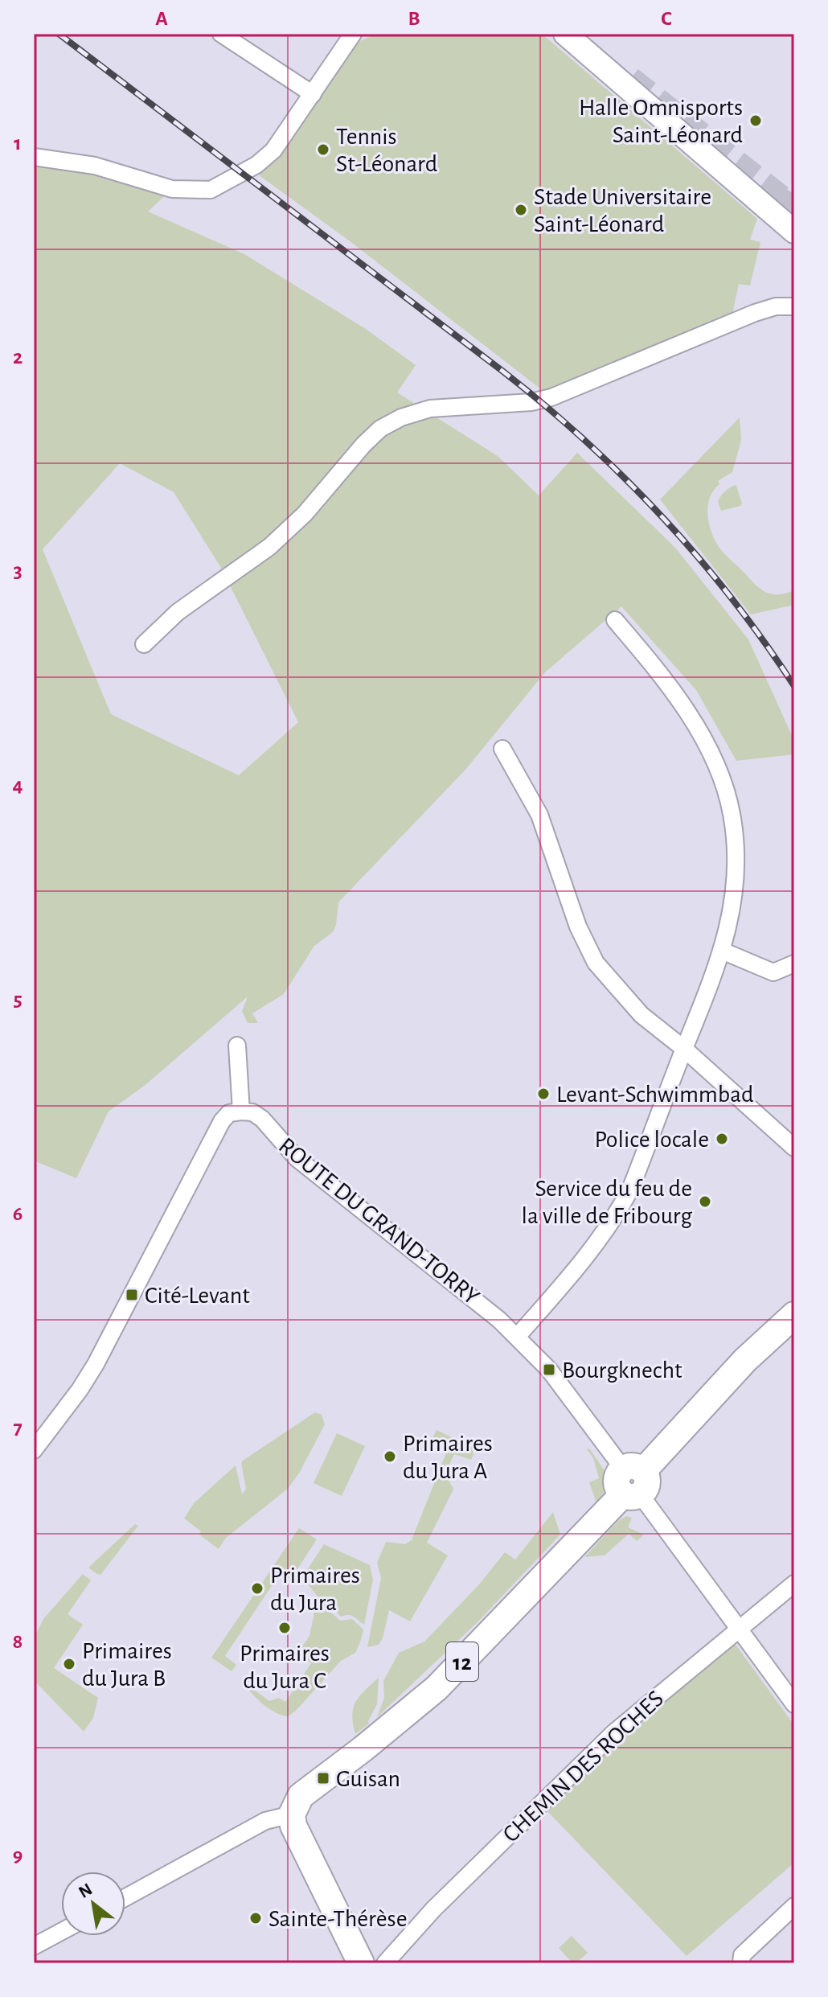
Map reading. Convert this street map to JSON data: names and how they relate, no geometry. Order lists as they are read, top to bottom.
{
  "streets": {
    "main road": ["12"],
    "street": ["ROUTE DU GRAND-TORRY", "CHEMIN DES ROCHES"]
  },
  "crossings": [
    ["ROUTE DU GRAND-TORRY", "12"],
    ["ROUTE DU GRAND-TORRY", "CHEMIN DES ROCHES"]
  ],
  "places": {
    "other": [
      "Halle Omnisports Saint-Léonard",
      "Tennis St-Léonard",
      "Stade Universitaire Saint-Léonard",
      "Levant-Schwimmbad",
      "Police locale",
      "Service du feu de la ville de Fribourg",
      "Primaires du Jura A",
      "Primaires du Jura",
      "Primaires du Jura C",
      "Primaires du Jura B",
      "Sainte-Thérèse"
    ],
    "transit": ["Cité-Levant", "Bourgknecht", "Guisan"]
  },
  "north": "top left",
  "grid": {
    "columns": ["A", "B", "C"],
    "rows": [
      "1",
      "2",
      "3",
      "4",
      "5",
      "6",
      "7",
      "8",
      "9"
    ]
  }
}
